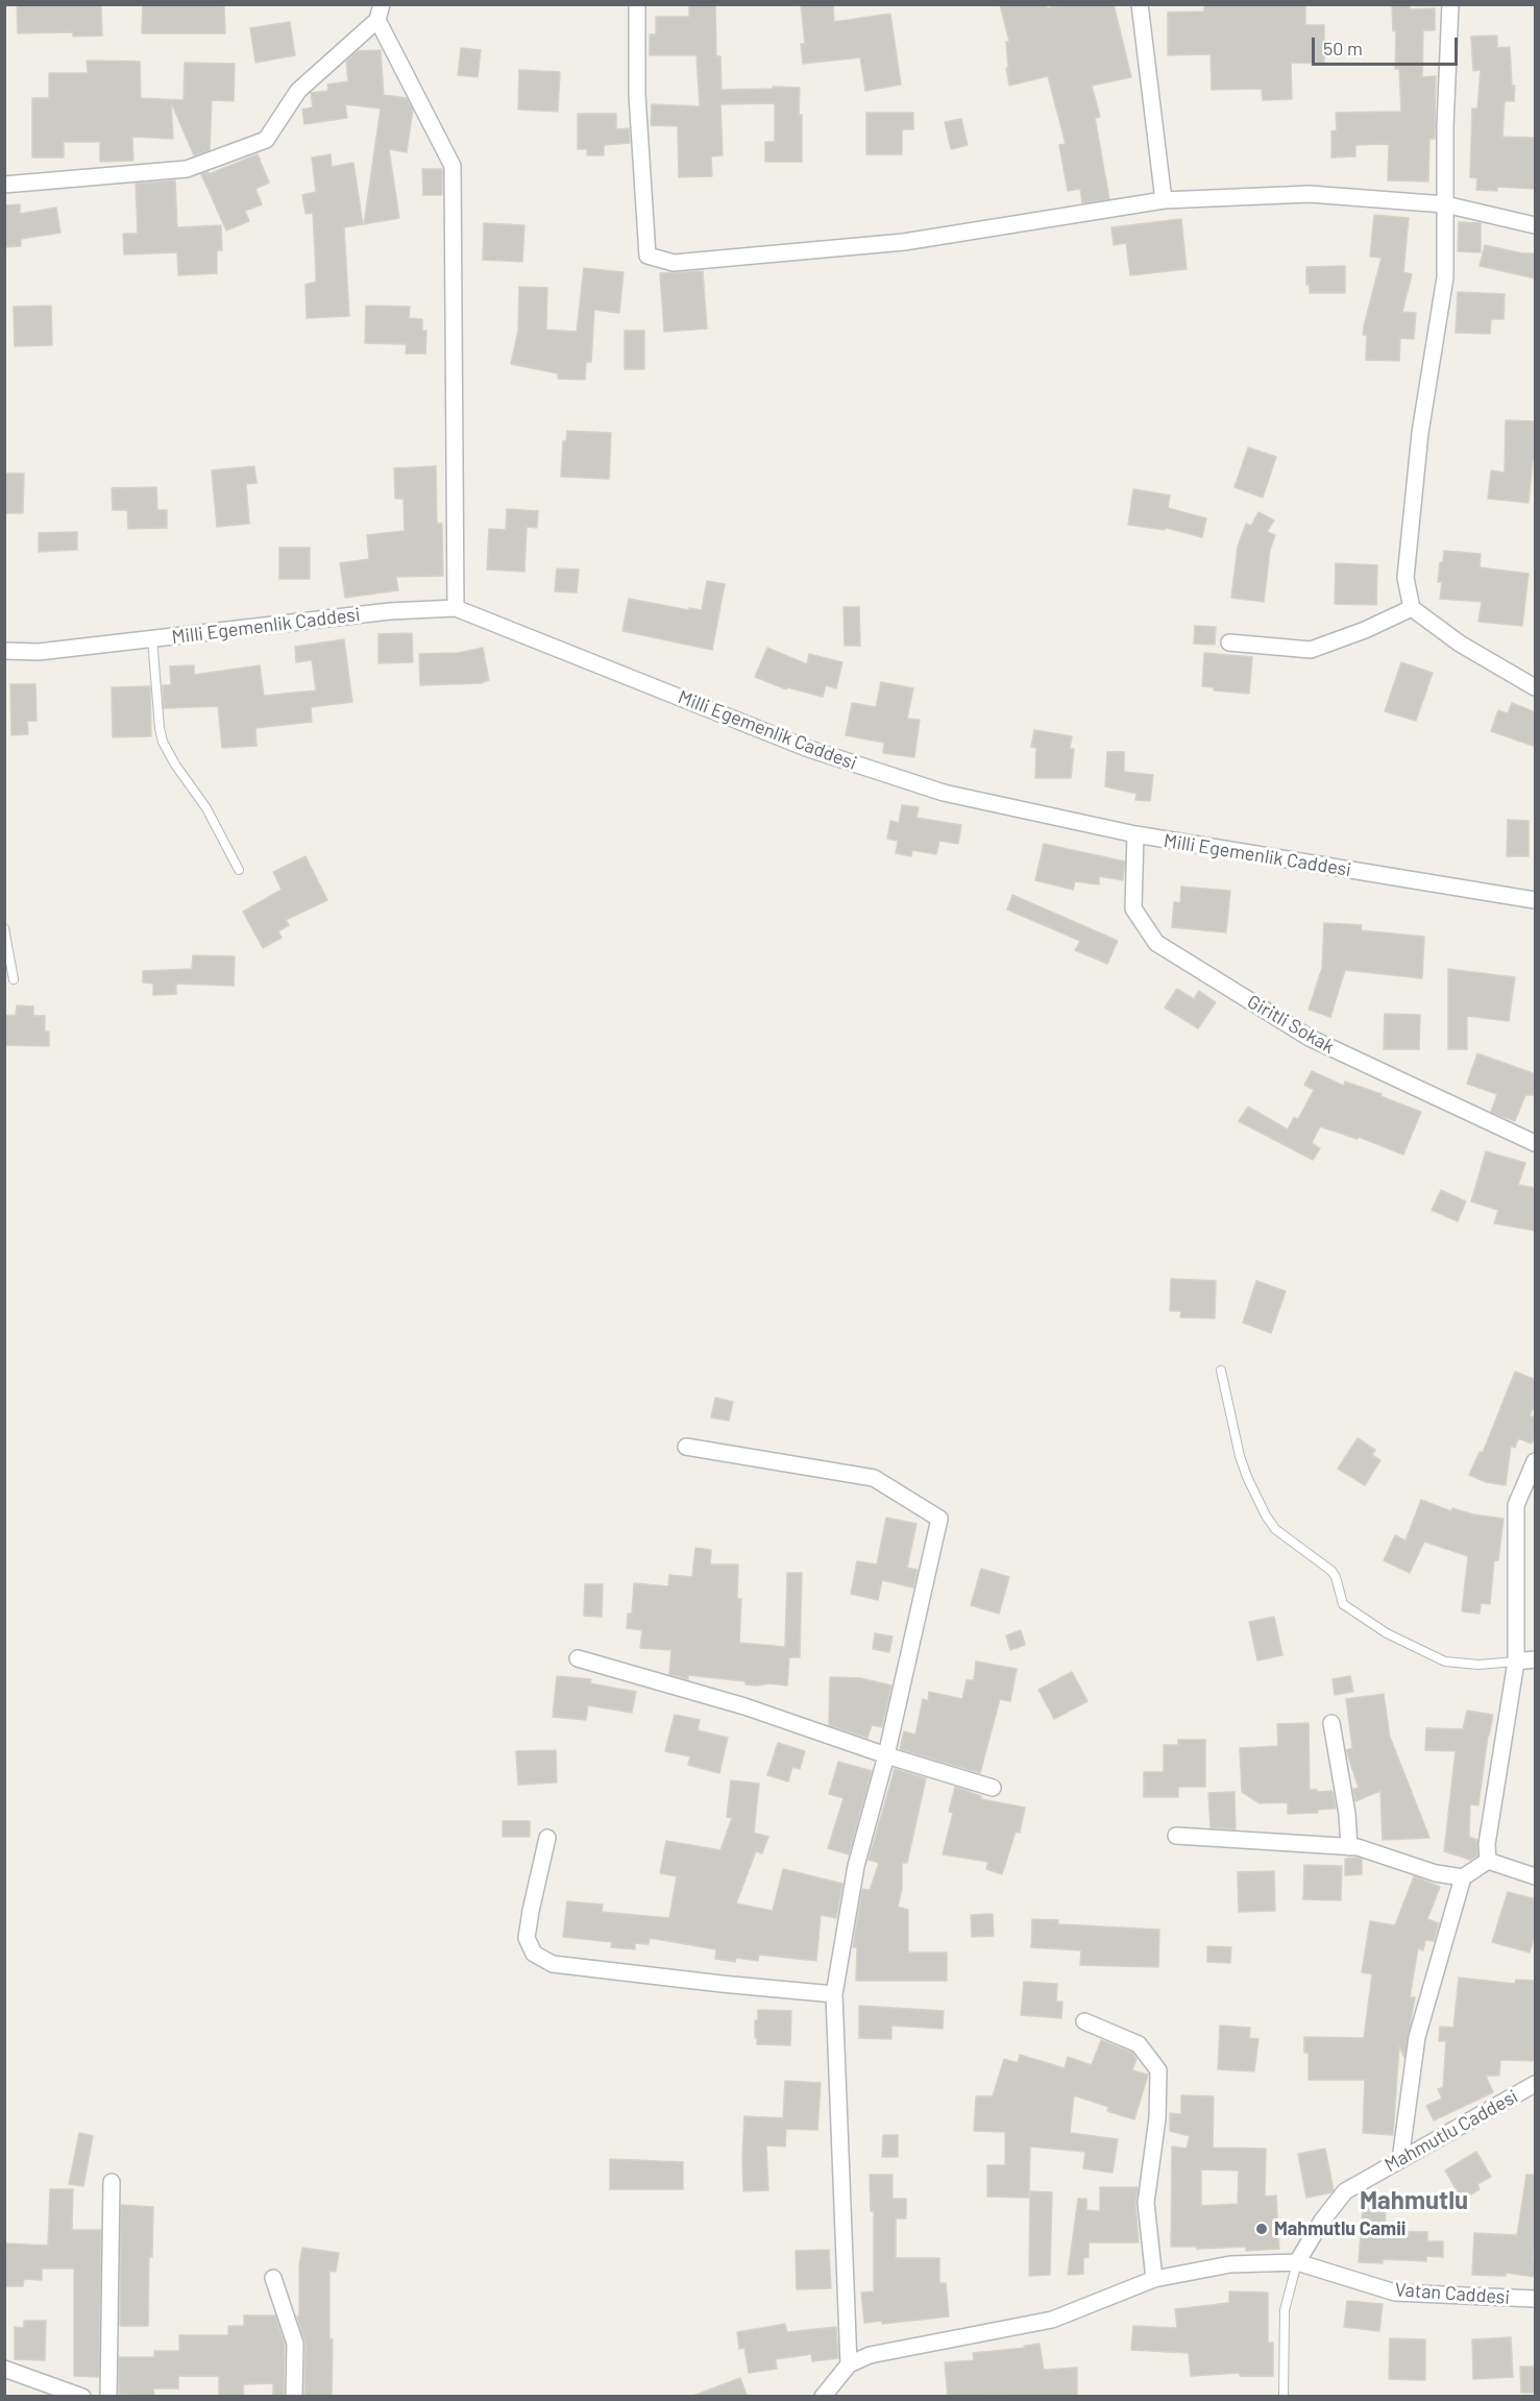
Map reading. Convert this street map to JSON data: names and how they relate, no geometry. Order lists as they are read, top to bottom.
{
  "streets": {
    "street": [
      "Milli Egemenlik Caddesi",
      "Giritli Sokak",
      "Mahmutlu Caddesi",
      "Vatan Caddesi"
    ]
  },
  "crossings": [
    ["Milli Egemenlik Caddesi", "Giritli Sokak"],
    ["Mahmutlu Caddesi", "Vatan Caddesi"]
  ],
  "districts": ["Mahmutlu"],
  "places": ["Mahmutlu Camii"],
  "scale_bar": "50 m"
}
